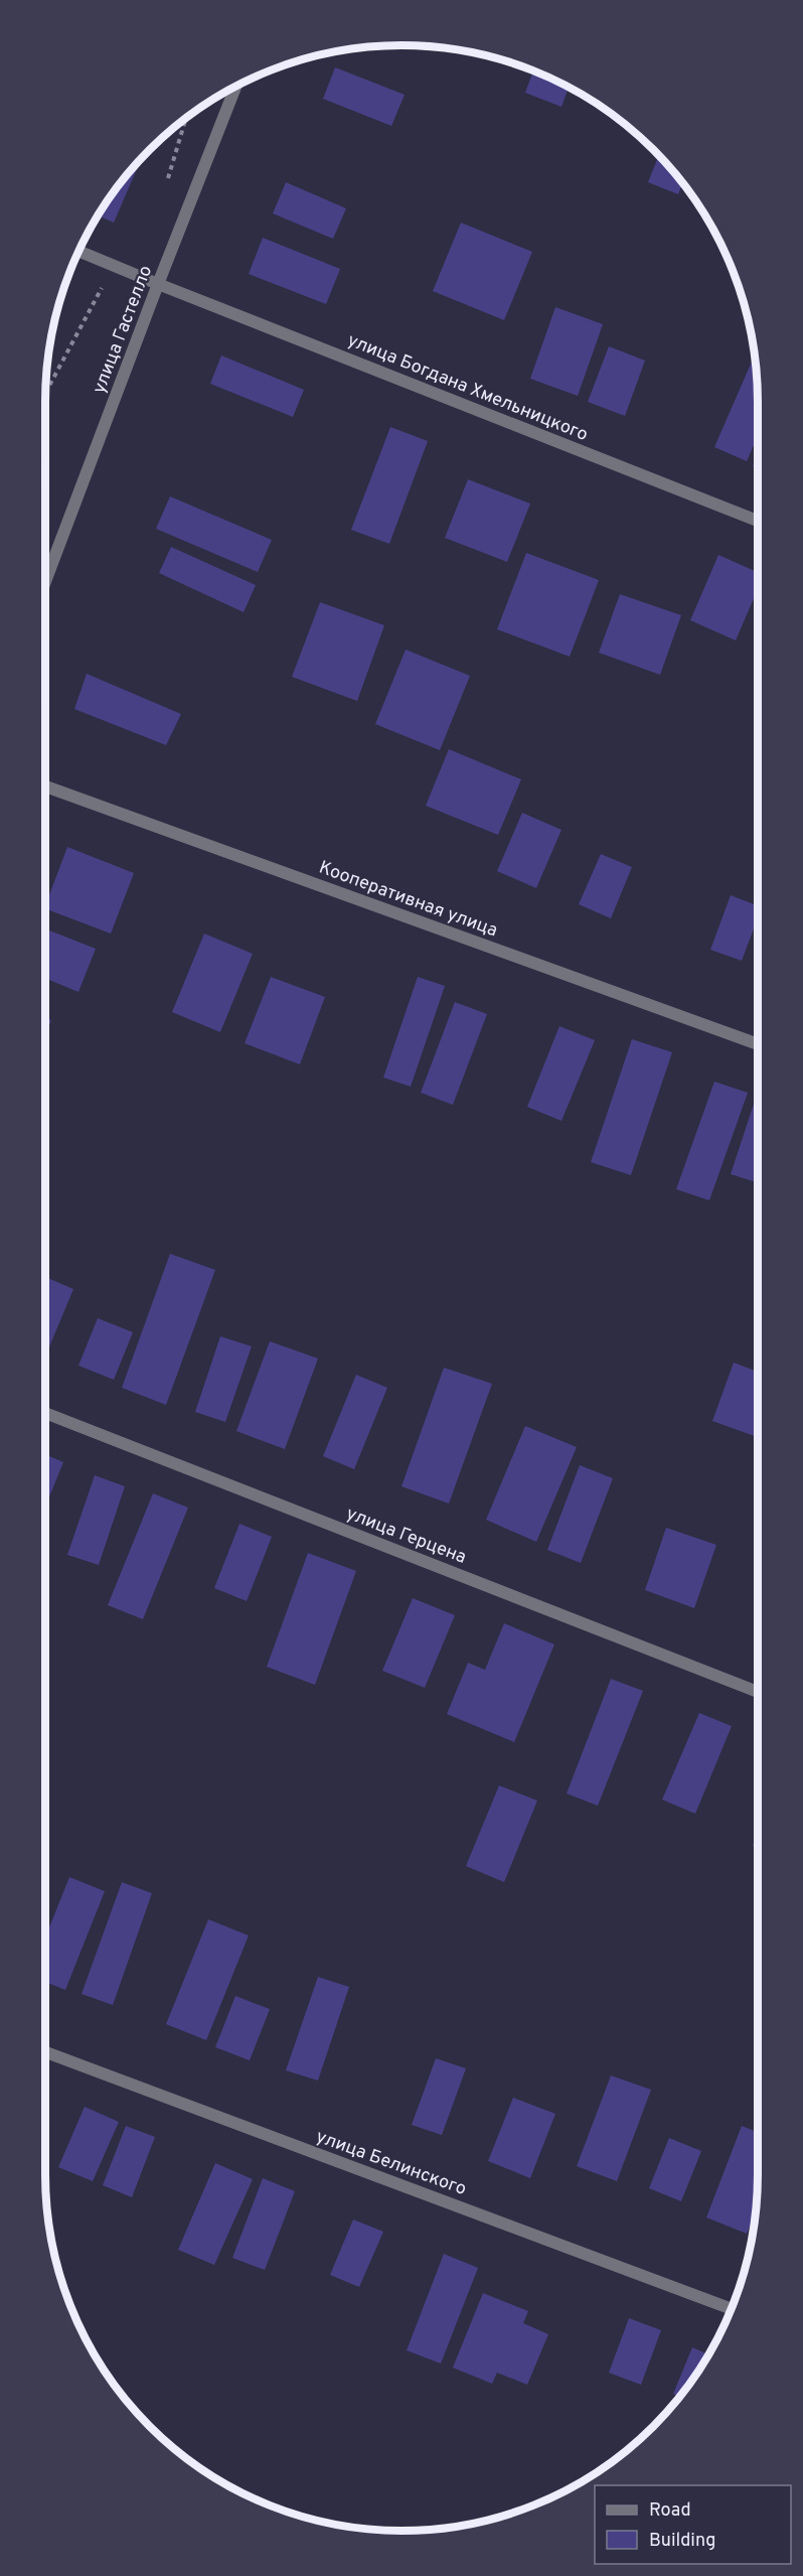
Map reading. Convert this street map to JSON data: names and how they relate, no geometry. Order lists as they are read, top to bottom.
{
  "streets": {
    "street": [
      "улица Гастелло",
      "улица Богдана Хмельницкого",
      "Кооперативная улица",
      "улица Герцена",
      "улица Белинского"
    ]
  },
  "crossings": [
    ["улица Гастелло", "улица Богдана Хмельницкого"]
  ],
  "legend": ["Road", "Building"]
}
